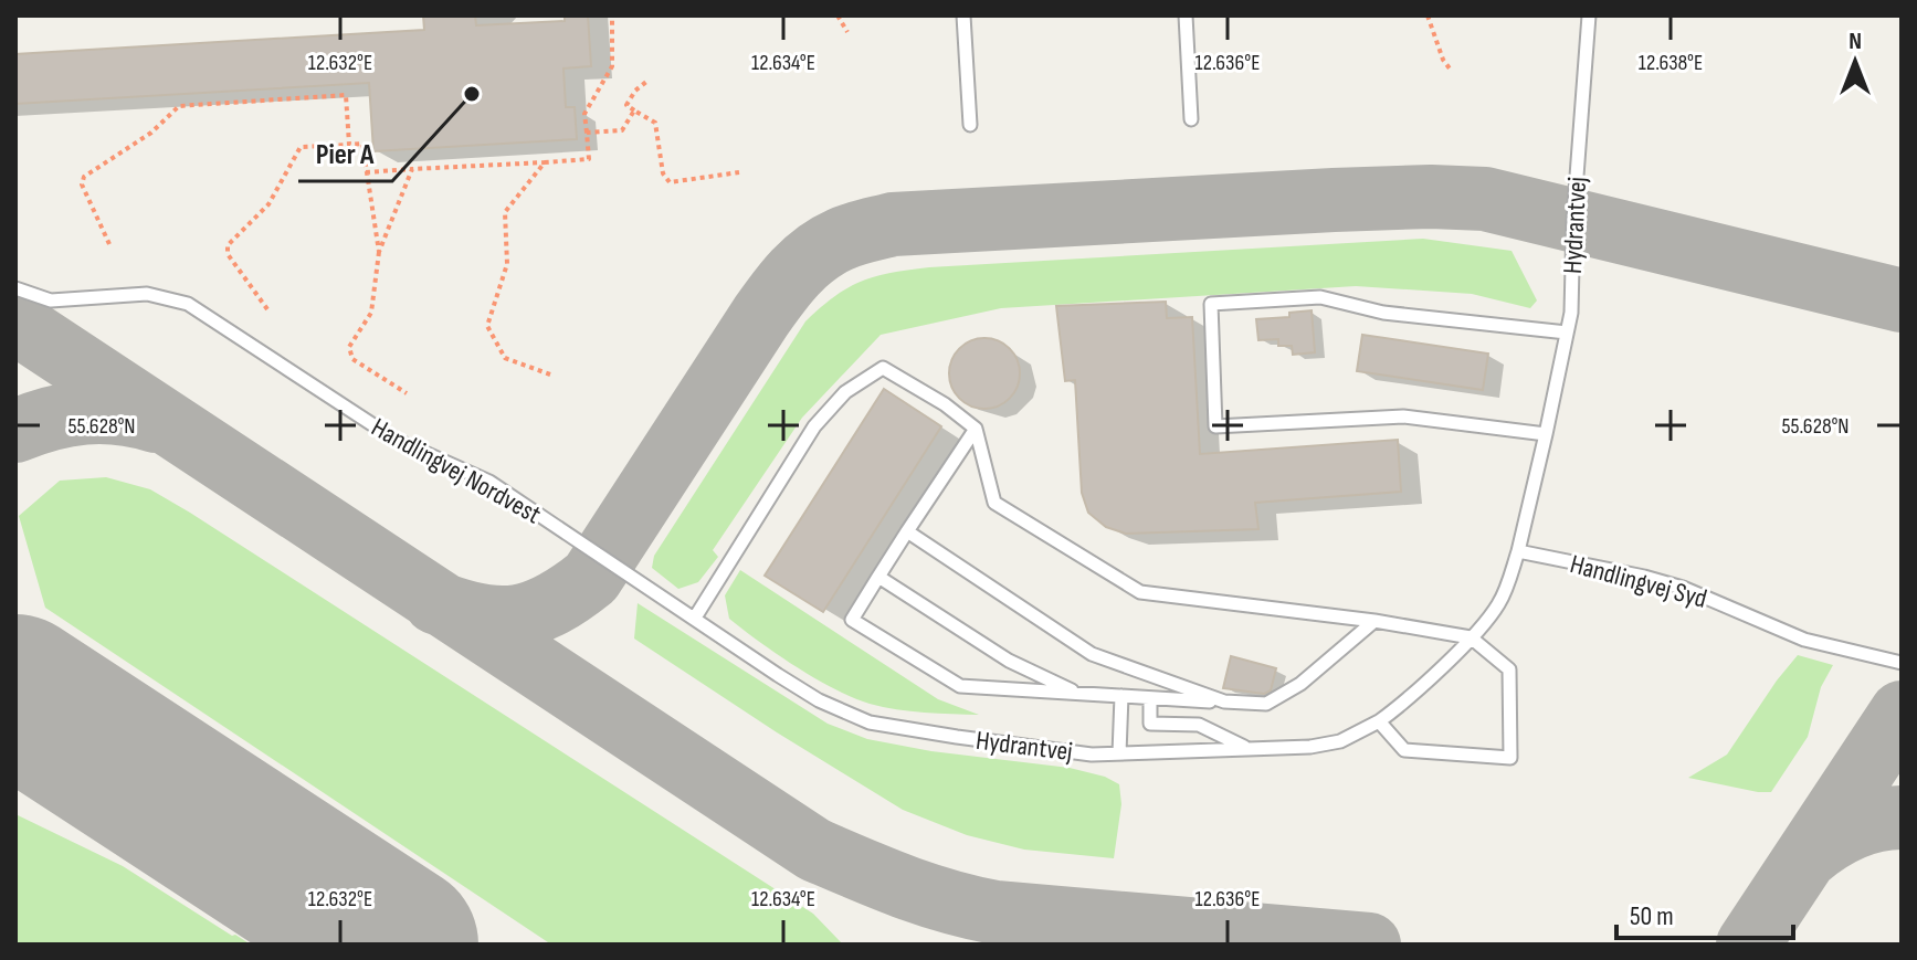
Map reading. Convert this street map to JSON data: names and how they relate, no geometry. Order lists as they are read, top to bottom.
{
  "streets": {
    "lane": ["Hydrantvej", "Handlingvej Nordvest", "Handlingvej Syd"]
  },
  "crossings": [
    ["Hydrantvej", "Handlingvej Nordvest"],
    ["Hydrantvej", "Handlingvej Syd"]
  ],
  "places": ["Pier A"],
  "scale_bar": "50 m",
  "north": "top",
  "coordinates": [
    "12.632°E",
    "12.634°E",
    "12.636°E",
    "12.638°E",
    "55.628°N"
  ]
}
